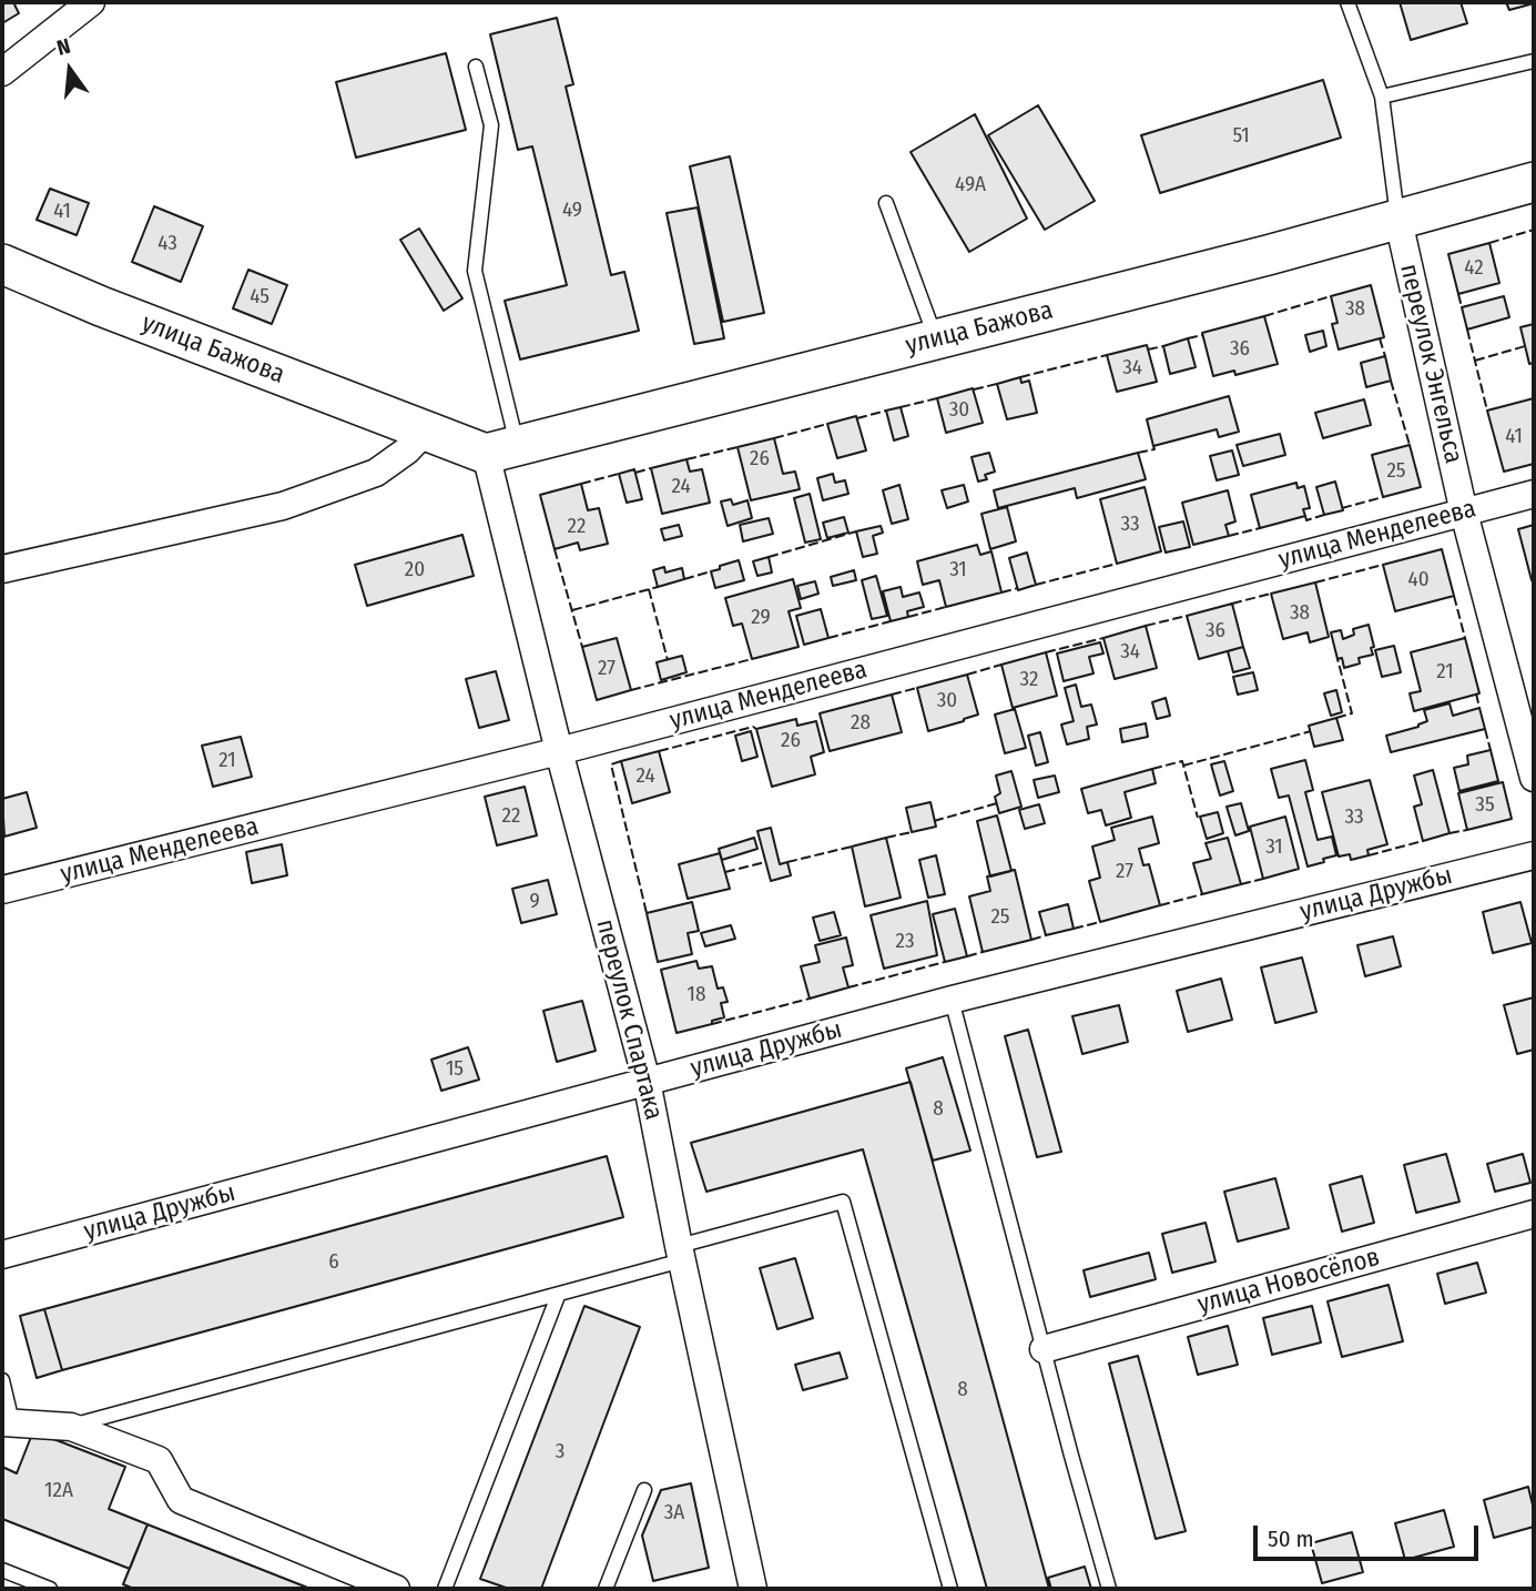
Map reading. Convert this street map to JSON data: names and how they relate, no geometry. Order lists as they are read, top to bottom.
{
  "streets": {
    "main road": ["улица Бажова"],
    "street": [
      "переулок Энгельса",
      "улица Менделеева",
      "улица Дружбы",
      "переулок Спартака",
      "улица Новосёлов"
    ]
  },
  "crossings": [
    ["улица Бажова", "переулок Энгельса"],
    ["улица Бажова", "переулок Спартака"],
    ["переулок Энгельса", "улица Менделеева"],
    ["улица Менделеева", "переулок Спартака"],
    ["улица Дружбы", "переулок Спартака"]
  ],
  "house_numbers": [
    "51",
    "49А",
    "49",
    "41",
    "43",
    "42",
    "45",
    "38",
    "36",
    "34",
    "30",
    "41",
    "26",
    "25",
    "24",
    "33",
    "22",
    "20",
    "31",
    "40",
    "38",
    "29",
    "36",
    "34",
    "27",
    "21",
    "32",
    "30",
    "28",
    "26",
    "21",
    "24",
    "35",
    "22",
    "33",
    "31",
    "27",
    "9",
    "25",
    "23",
    "18",
    "15",
    "8",
    "6",
    "8",
    "3",
    "12А",
    "3А"
  ],
  "scale_bar": "50 m",
  "north": "top"
}
